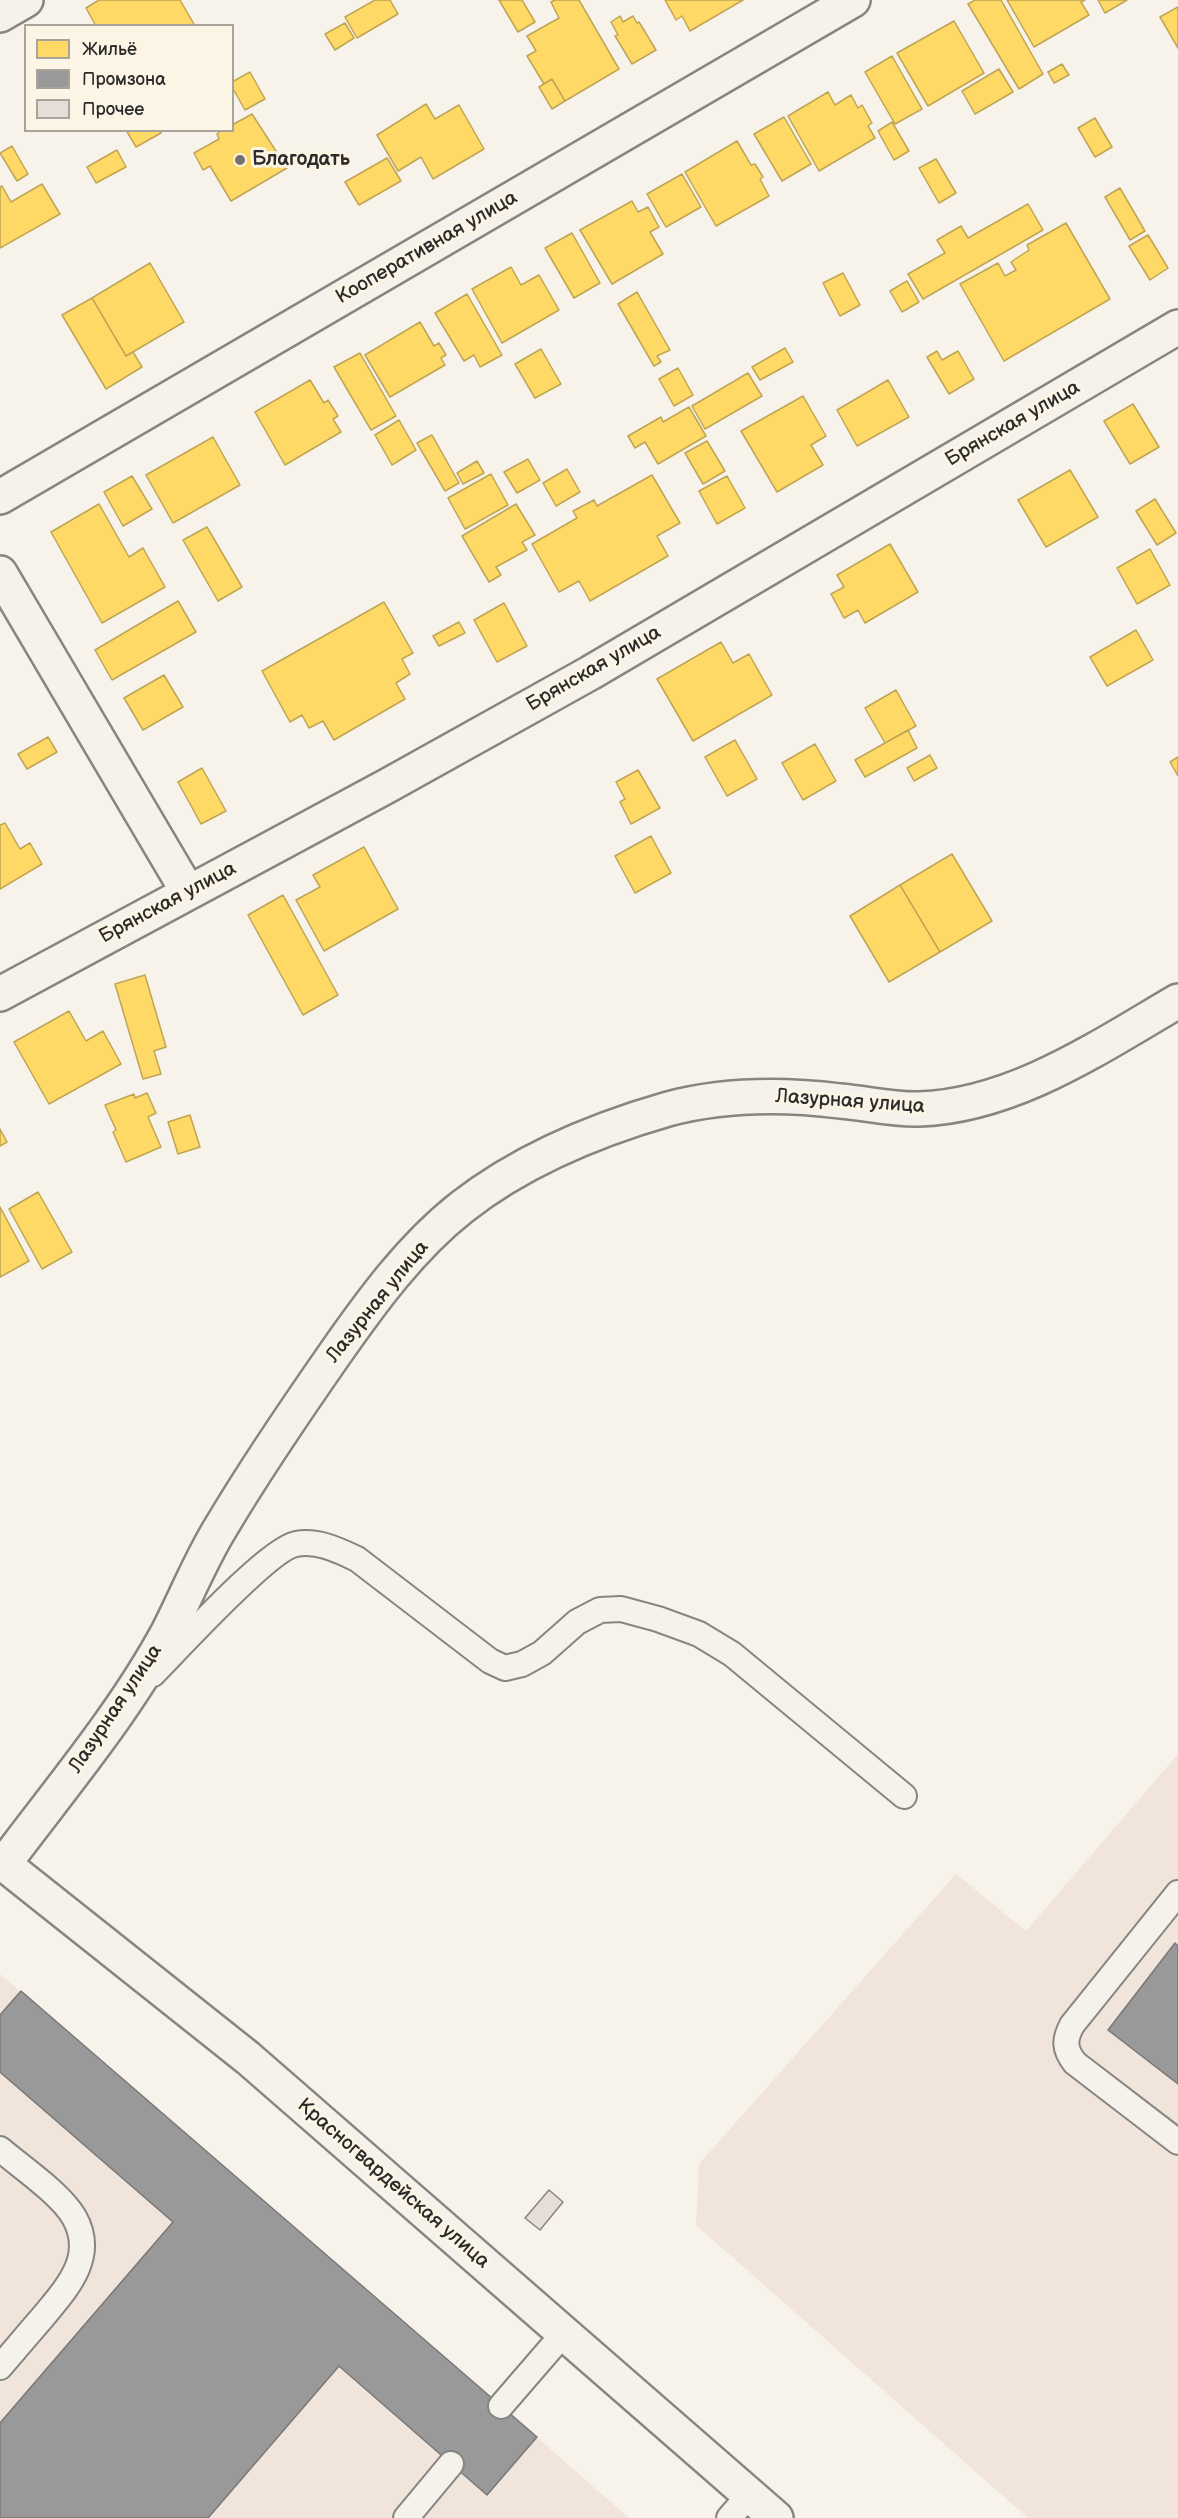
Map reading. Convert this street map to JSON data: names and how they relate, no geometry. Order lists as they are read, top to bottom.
{
  "streets": {
    "street": [
      "Кооперативная улица",
      "Брянская улица",
      "Лазурная улица",
      "Красногвардейская улица"
    ]
  },
  "crossings": [
    ["Лазурная улица", "Красногвардейская улица"]
  ],
  "places": ["Благодать"],
  "legend": ["Жильё", "Промзона", "Прочее"]
}
